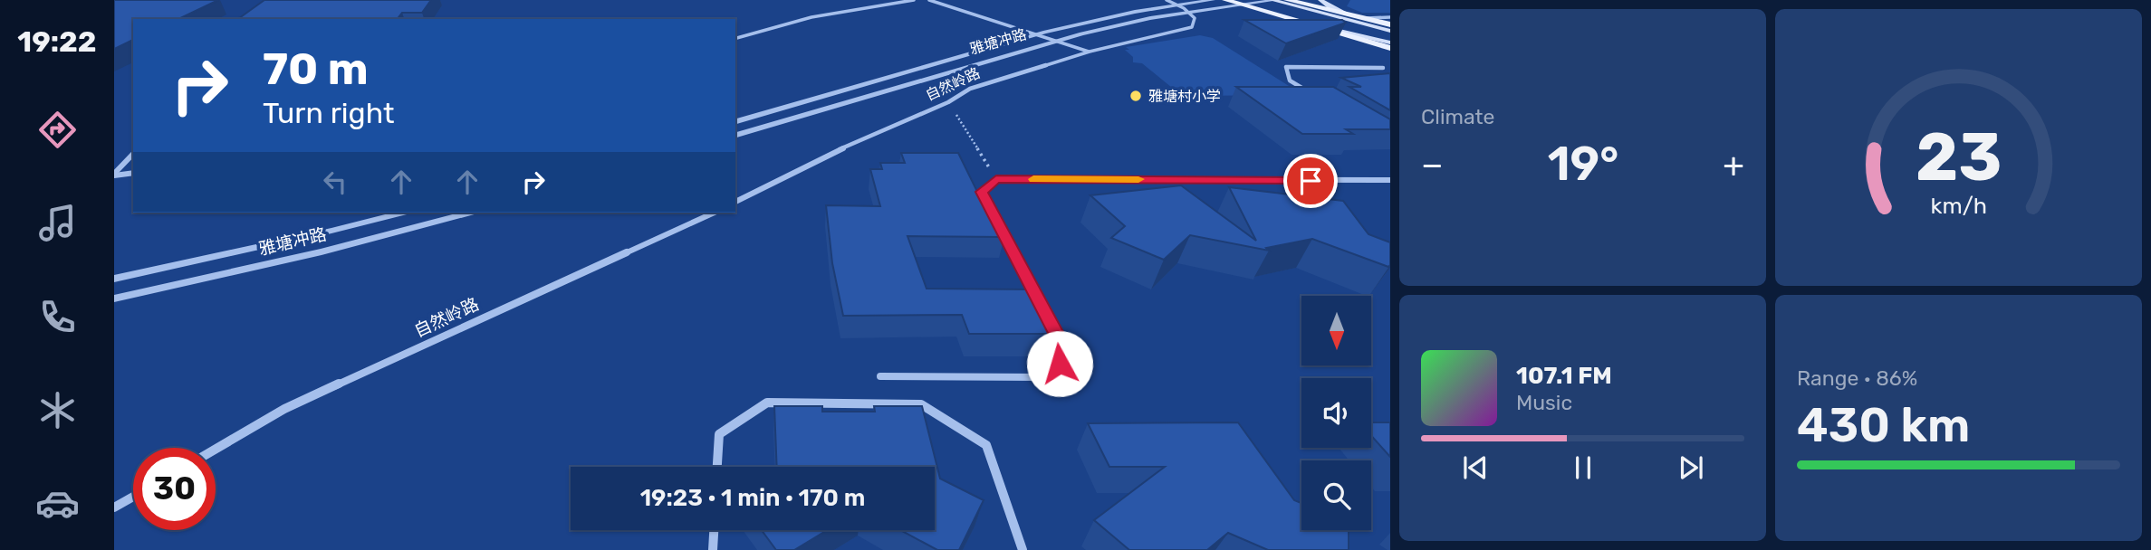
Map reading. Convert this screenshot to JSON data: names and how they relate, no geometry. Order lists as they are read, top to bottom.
{
  "streets": {
    "street": ["雅塘冲路", "自然岭路"]
  },
  "crossings": [
    ["雅塘冲路", "自然岭路"]
  ],
  "places": ["雅塘村小学"],
  "north": "bottom",
  "page": {
    "tabs": "19:22",
    "tile": [
      "Climate",
      ["Range · 86%", "430 km"]
    ],
    "turn": ["70 m", "Turn right"],
    "heat": ["−", "19°", "+"],
    "song": ["107.1 FM", "Music"],
    "limit": "30",
    "trip": "19:23 · 1 min · 170 m",
    "gauge": ["23", "km/h"]
  }
}
